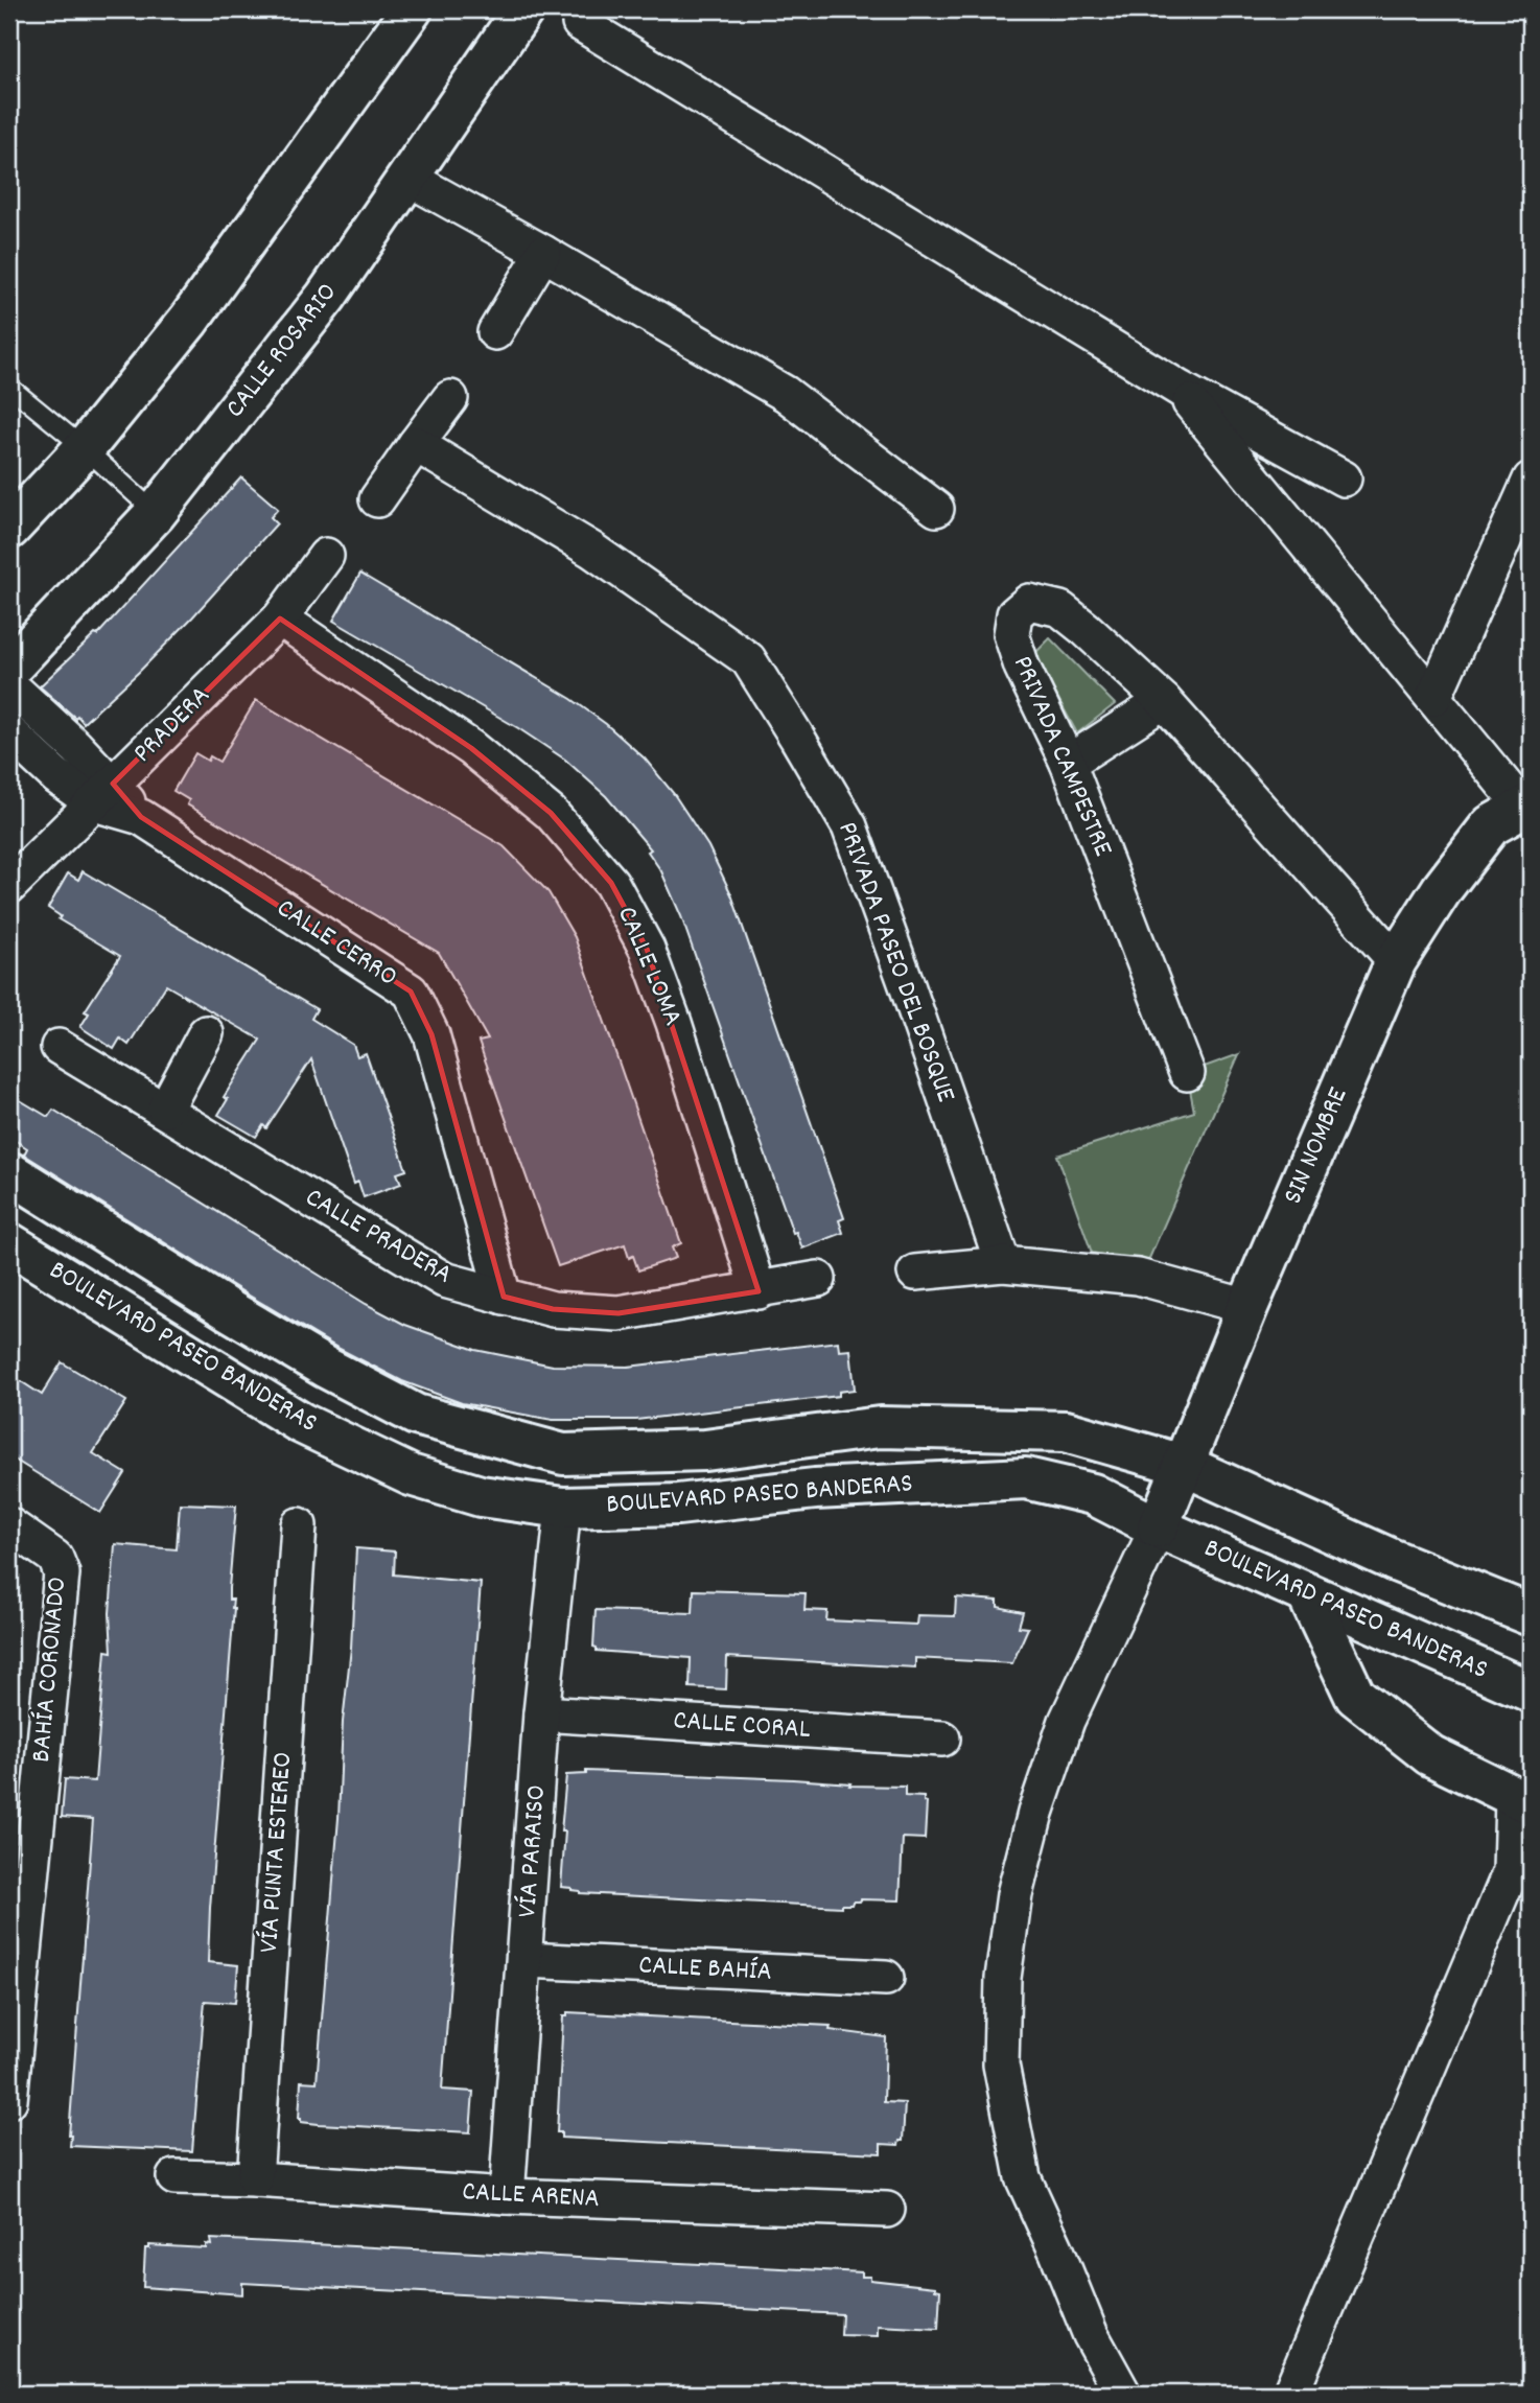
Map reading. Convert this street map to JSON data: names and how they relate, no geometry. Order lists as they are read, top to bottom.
{
  "streets": {
    "main road": ["CALLE ROSARIO", "SIN NOMBRE", "BOULEVARD PASEO BANDERAS"],
    "street": [
      "PRADERA",
      "PRIVADA CAMPESTRE",
      "CALLE CERRO",
      "PRIVADA PASEO DEL BOSQUE",
      "CALLE LOMA",
      "CALLE PRADERA",
      "BAHÍA CORONADO",
      "CALLE CORAL",
      "VÍA PARAISO",
      "VÍA PUNTA ESTEREO",
      "CALLE BAHÍA",
      "CALLE ARENA"
    ]
  },
  "crossings": [
    ["PRADERA", "CALLE CERRO"],
    ["PRADERA", "CALLE LOMA"],
    ["PRIVADA CAMPESTRE", "SIN NOMBRE"],
    ["CALLE CERRO", "CALLE PRADERA"],
    ["CALLE LOMA", "CALLE PRADERA"],
    ["SIN NOMBRE", "BOULEVARD PASEO BANDERAS"],
    ["BOULEVARD PASEO BANDERAS", "VÍA PARAISO"],
    ["CALLE CORAL", "VÍA PARAISO"],
    ["VÍA PARAISO", "CALLE BAHÍA"],
    ["VÍA PARAISO", "CALLE ARENA"],
    ["VÍA PUNTA ESTEREO", "CALLE ARENA"]
  ]
}
